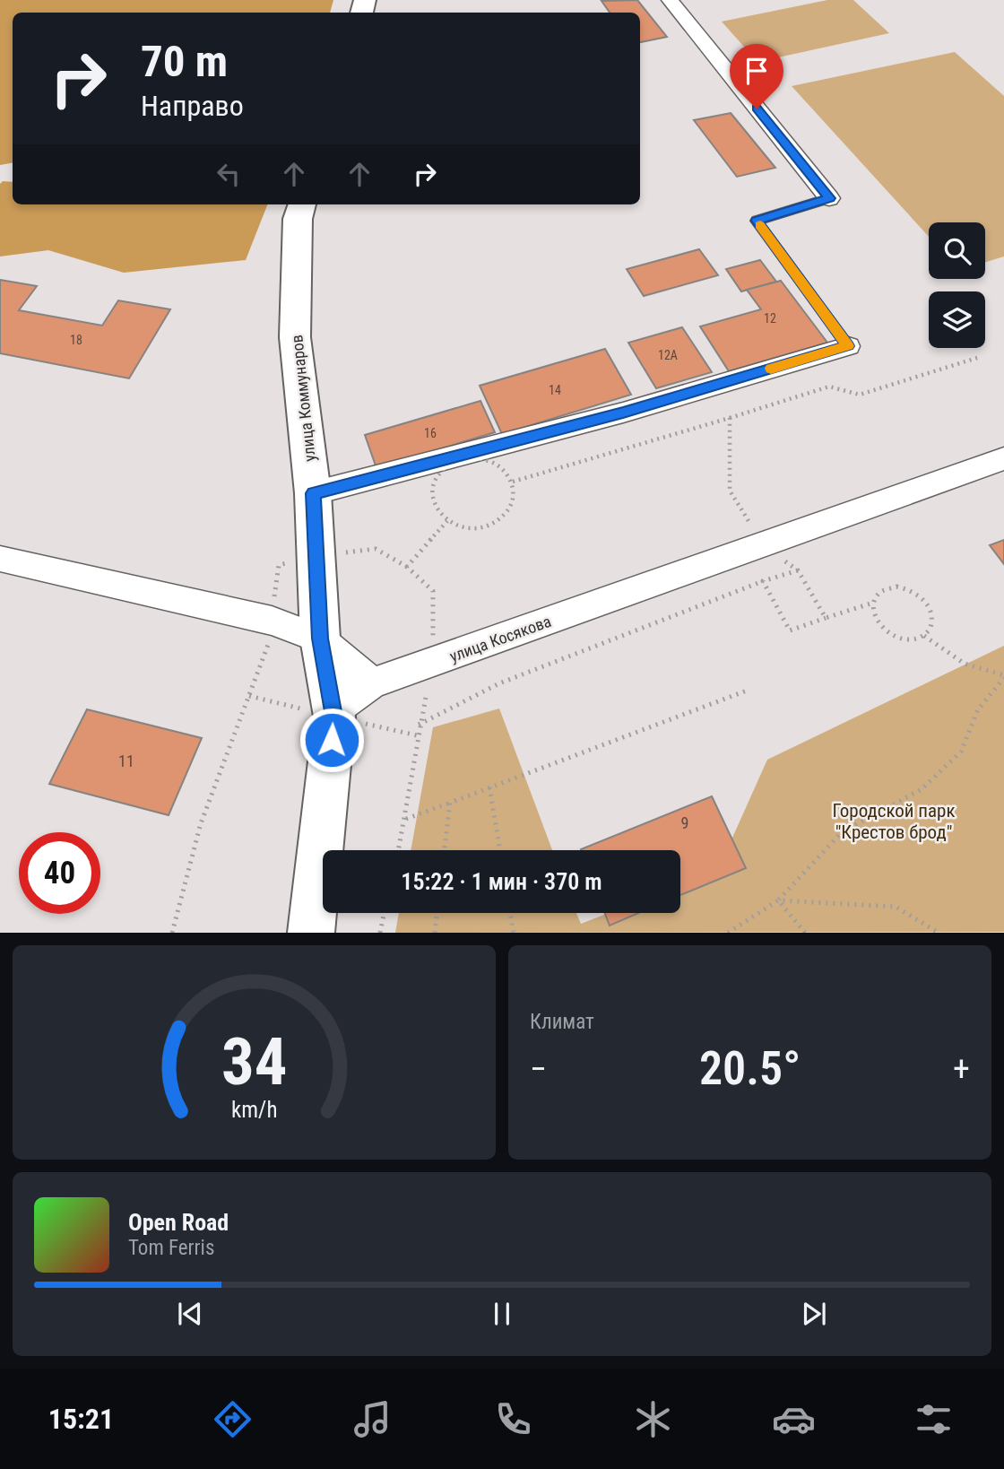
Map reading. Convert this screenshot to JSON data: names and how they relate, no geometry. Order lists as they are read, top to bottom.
{
  "streets": {
    "street": ["улица Коммунаров", "улица Косякова"]
  },
  "crossings": [
    ["улица Коммунаров", "улица Косякова"]
  ],
  "parks": ["Городской парк \"Крестов брод\""],
  "house_numbers": [
    "12",
    "18",
    "12А",
    "14",
    "16",
    "11",
    "9"
  ],
  "page": {
    "turn": ["70 m", "Направо"],
    "limit": "40",
    "trip": "15:22 · 1 мин · 370 m",
    "tile": "Климат",
    "heat": ["−", "20.5°", "+"],
    "song": ["Open Road", "Tom Ferris"],
    "tabs": "15:21",
    "gauge": ["34", "km/h"]
  }
}
